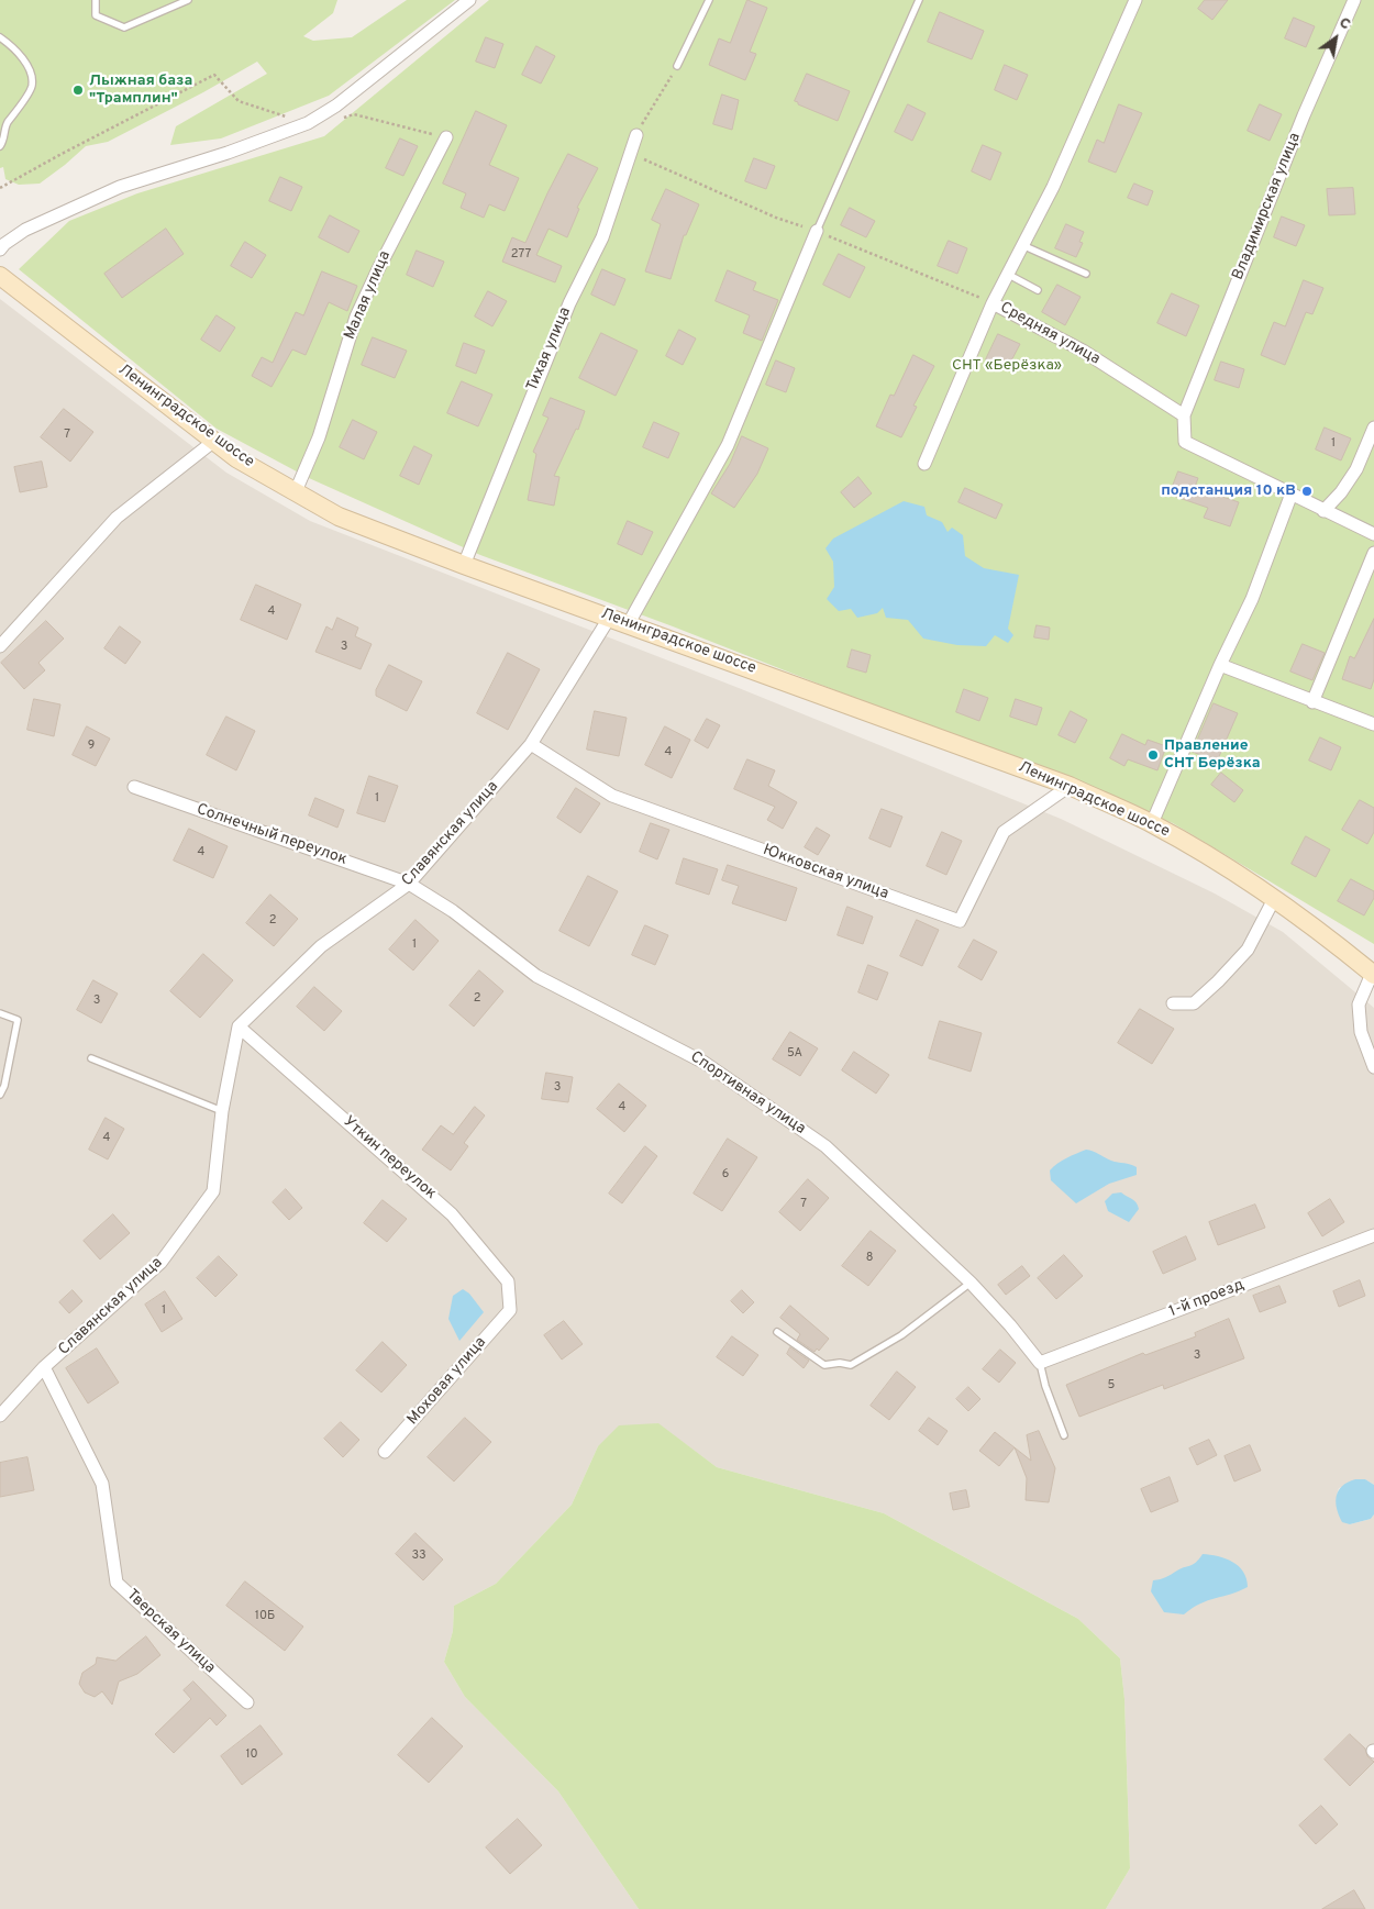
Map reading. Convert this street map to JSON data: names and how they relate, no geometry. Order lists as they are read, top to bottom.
{
  "streets": {
    "main road": ["Ленинградское шоссе"],
    "street": [
      "Владимирская улица",
      "Малая улица",
      "Средняя улица",
      "Тихая улица",
      "Славянская улица",
      "Солнечный переулок",
      "Юкковская улица",
      "Спортивная улица",
      "Уткин переулок",
      "1-й проезд",
      "Моховая улица",
      "Тверская улица"
    ]
  },
  "crossings": [
    ["Владимирская улица", "Средняя улица"],
    ["Малая улица", "Ленинградское шоссе"],
    ["Тихая улица", "Ленинградское шоссе"],
    ["Ленинградское шоссе", "Славянская улица"],
    ["Ленинградское шоссе", "Юкковская улица"],
    ["Славянская улица", "Солнечный переулок"],
    ["Славянская улица", "Юкковская улица"],
    ["Славянская улица", "Спортивная улица"],
    ["Славянская улица", "Уткин переулок"],
    ["Славянская улица", "Тверская улица"],
    ["Солнечный переулок", "Спортивная улица"],
    ["Спортивная улица", "1-й проезд"],
    ["Уткин переулок", "Моховая улица"]
  ],
  "parks": ["СНТ «Берёзка»"],
  "places": ["Лыжная база \"Трамплин\"", "подстанция 10 кВ", "Правление СНТ Берёзка"],
  "house_numbers": [
    "277",
    "7",
    "1",
    "4",
    "3",
    "9",
    "4",
    "1",
    "4",
    "2",
    "1",
    "2",
    "3",
    "5А",
    "3",
    "4",
    "4",
    "6",
    "7",
    "8",
    "1",
    "3",
    "5",
    "33",
    "10Б",
    "10"
  ],
  "north": "top right"
}
